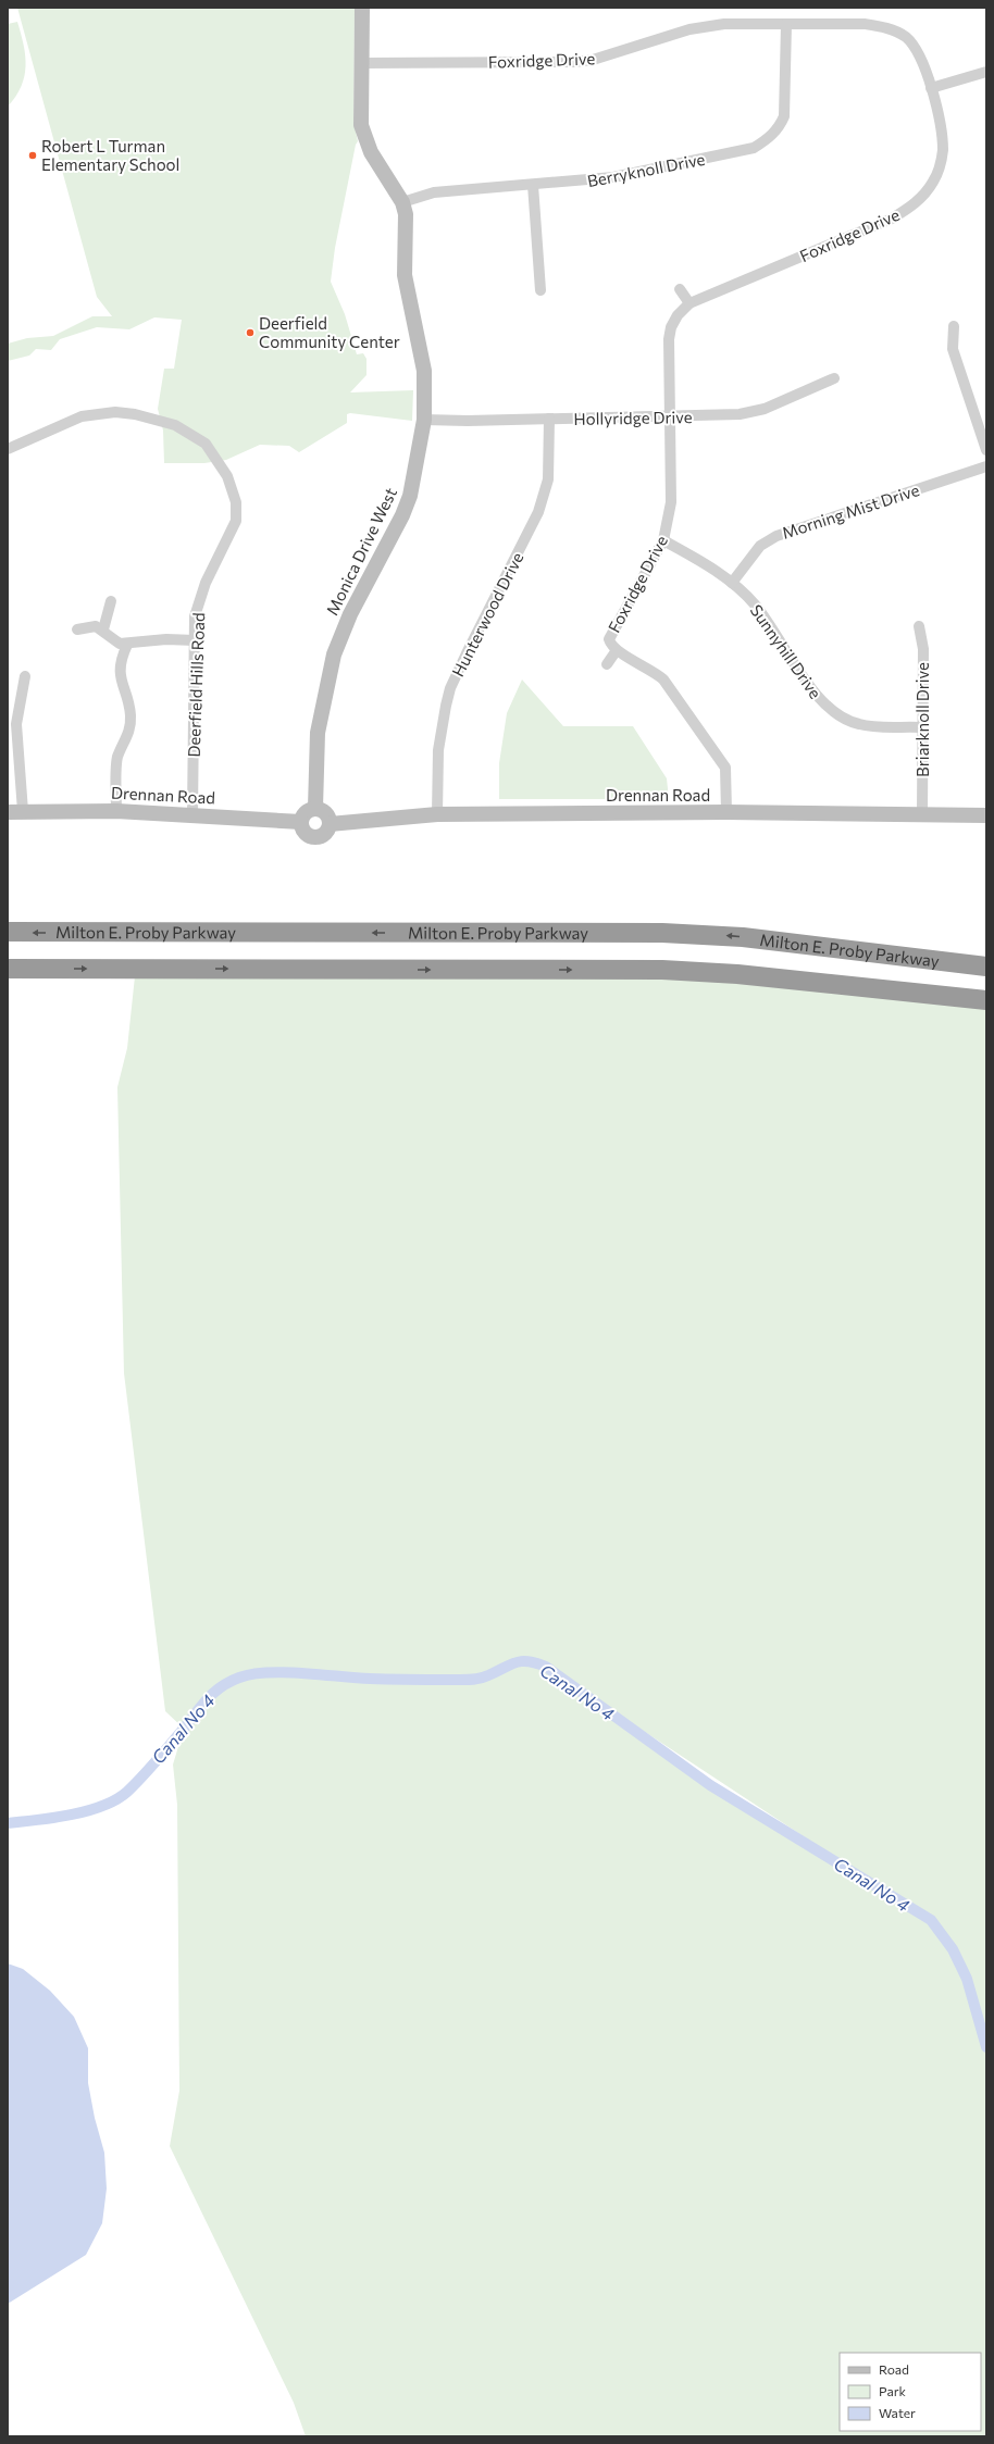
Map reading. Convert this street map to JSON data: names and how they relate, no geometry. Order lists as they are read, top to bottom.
{
  "streets": {
    "highway": ["Milton E. Proby Parkway"],
    "street": [
      "Foxridge Drive",
      "Berryknoll Drive",
      "Hollyridge Drive",
      "Morning Mist Drive",
      "Monica Drive West",
      "Hunterwood Drive",
      "Sunnyhill Drive",
      "Deerfield Hills Road",
      "Briarknoll Drive",
      "Drennan Road"
    ]
  },
  "crossings": [
    ["Foxridge Drive", "Berryknoll Drive"],
    ["Foxridge Drive", "Hollyridge Drive"],
    ["Foxridge Drive", "Monica Drive West"],
    ["Foxridge Drive", "Sunnyhill Drive"],
    ["Foxridge Drive", "Drennan Road"],
    ["Berryknoll Drive", "Monica Drive West"],
    ["Hollyridge Drive", "Monica Drive West"],
    ["Hollyridge Drive", "Hunterwood Drive"],
    ["Morning Mist Drive", "Sunnyhill Drive"],
    ["Monica Drive West", "Drennan Road"],
    ["Hunterwood Drive", "Drennan Road"],
    ["Sunnyhill Drive", "Briarknoll Drive"],
    ["Deerfield Hills Road", "Drennan Road"],
    ["Briarknoll Drive", "Drennan Road"]
  ],
  "water": ["Canal No 4"],
  "places": ["Robert L Turman Elementary School", "Deerfield Community Center"],
  "legend": ["Road", "Park", "Water"]
}
